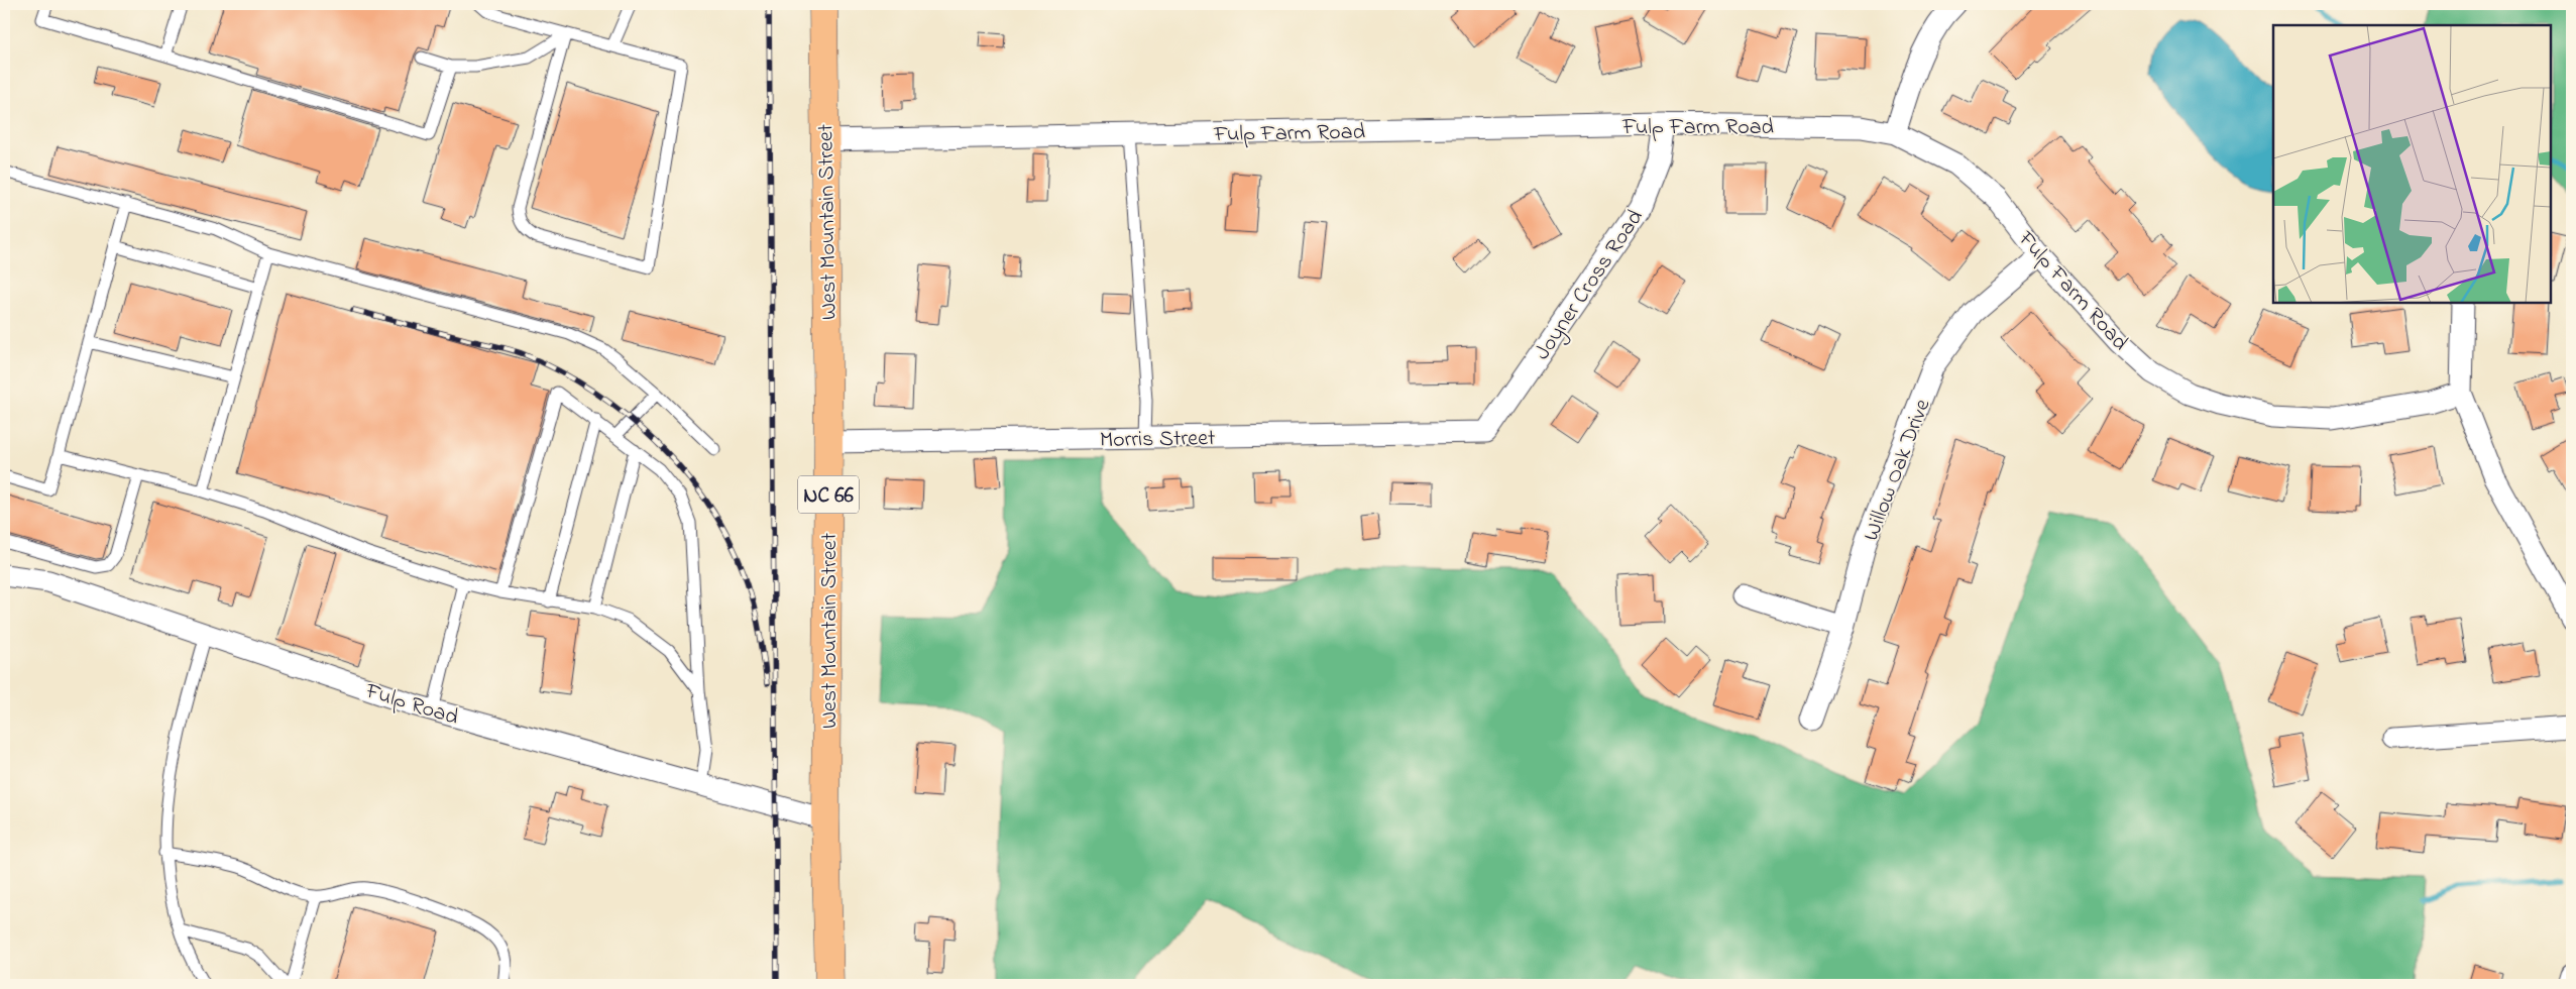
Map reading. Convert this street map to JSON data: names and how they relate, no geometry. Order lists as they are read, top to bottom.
{
  "streets": {
    "main road": ["West Mountain Street", "NC 66"],
    "street": [
      "Fulp Farm Road",
      "Joyner Cross Road",
      "Morris Street",
      "Willow Oak Drive",
      "Fulp Road"
    ]
  },
  "crossings": [
    ["Fulp Farm Road", "West Mountain Street"],
    ["Fulp Farm Road", "Joyner Cross Road"],
    ["Fulp Farm Road", "Willow Oak Drive"],
    ["West Mountain Street", "Morris Street"],
    ["West Mountain Street", "Fulp Road"],
    ["Joyner Cross Road", "Morris Street"]
  ]
}
